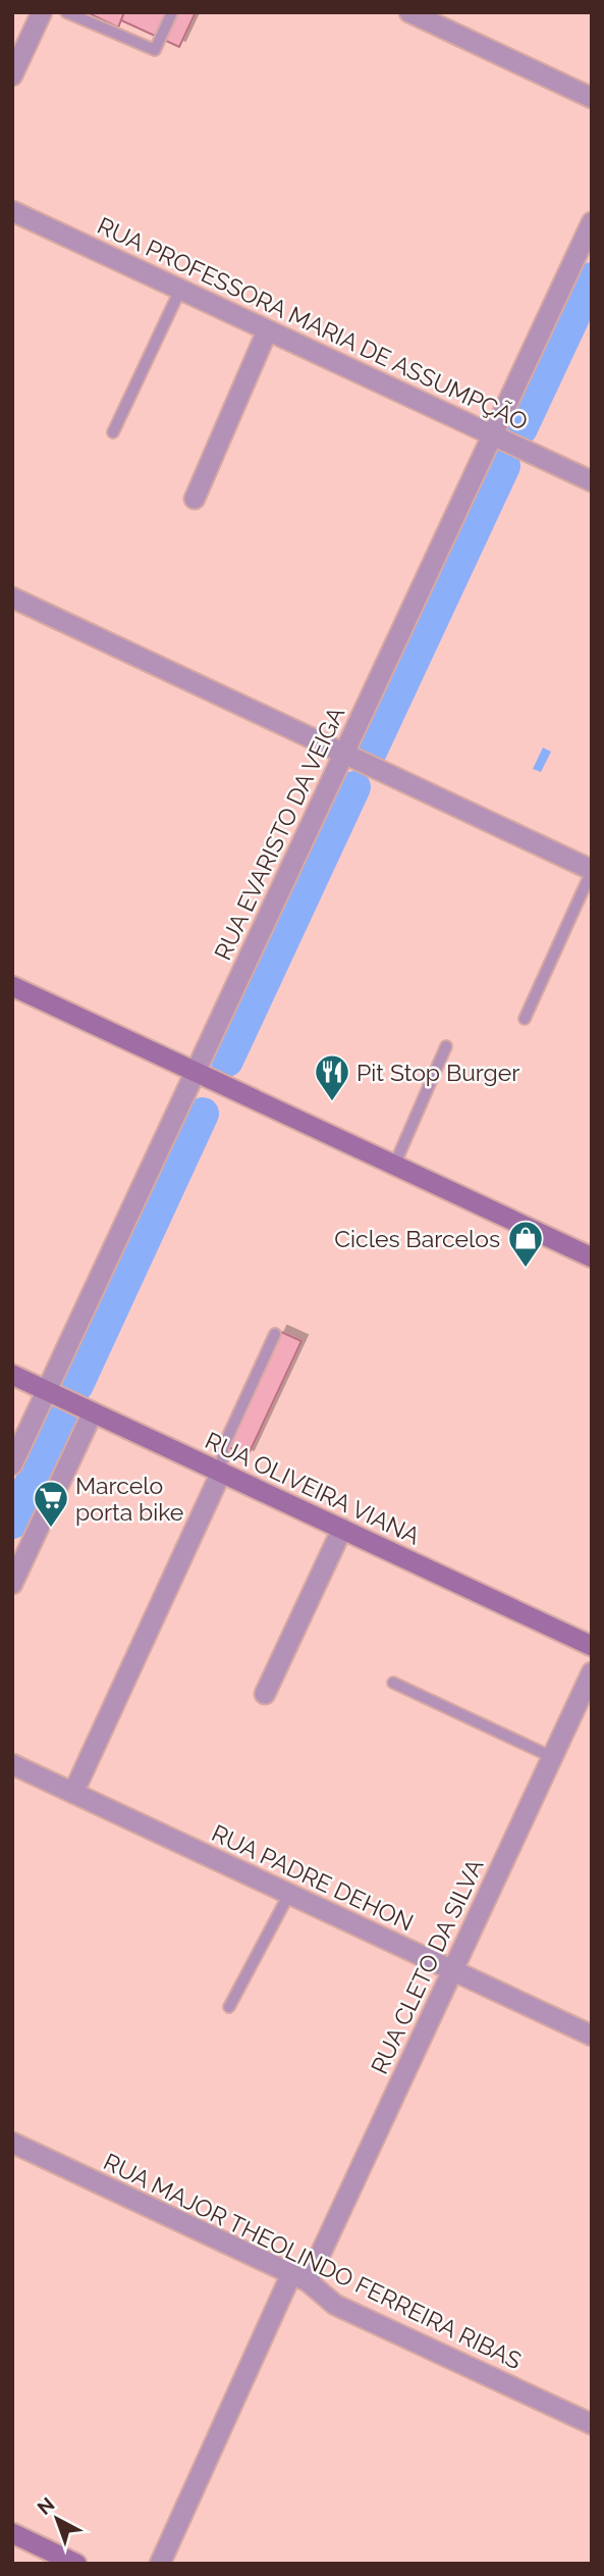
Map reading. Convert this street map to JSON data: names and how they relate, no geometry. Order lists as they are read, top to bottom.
{
  "streets": {
    "main road": ["RUA OLIVEIRA VIANA"],
    "street": [
      "RUA PROFESSORA MARIA DE ASSUMPÇÃO",
      "RUA EVARISTO DA VEIGA",
      "RUA PADRE DEHON",
      "RUA CLETO DA SILVA",
      "RUA MAJOR THEOLINDO FERREIRA RIBAS"
    ]
  },
  "crossings": [
    ["RUA PROFESSORA MARIA DE ASSUMPÇÃO", "RUA EVARISTO DA VEIGA"],
    ["RUA EVARISTO DA VEIGA", "RUA OLIVEIRA VIANA"],
    ["RUA PADRE DEHON", "RUA CLETO DA SILVA"],
    ["RUA CLETO DA SILVA", "RUA MAJOR THEOLINDO FERREIRA RIBAS"]
  ],
  "places": {
    "restaurant": ["Pit Stop Burger"],
    "shop": ["Cicles Barcelos"],
    "supermarket": ["Marcelo porta bike"]
  },
  "north": "top left"
}
